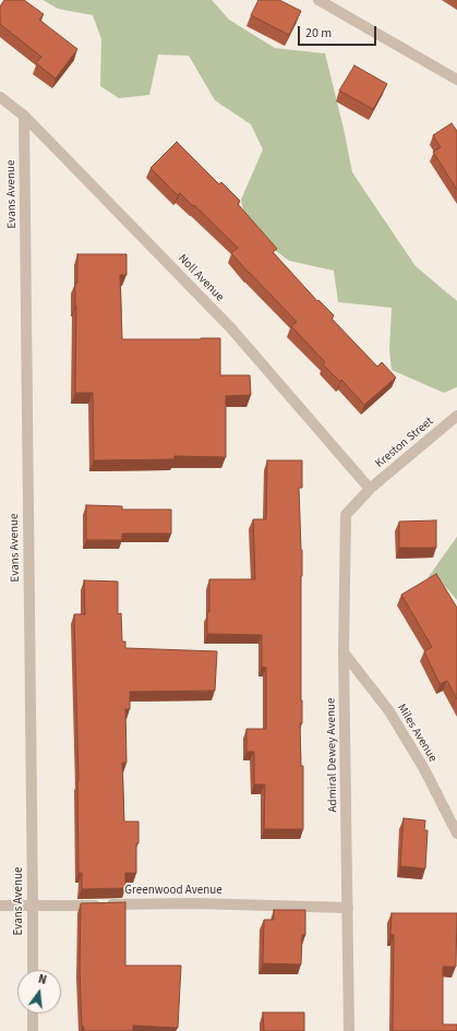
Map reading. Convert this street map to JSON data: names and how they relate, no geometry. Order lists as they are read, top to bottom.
{
  "streets": {
    "street": [
      "Evans Avenue",
      "Noll Avenue",
      "Kreston Street",
      "Miles Avenue",
      "Admiral Dewey Avenue",
      "Greenwood Avenue"
    ]
  },
  "crossings": [
    ["Evans Avenue", "Noll Avenue"],
    ["Evans Avenue", "Greenwood Avenue"],
    ["Noll Avenue", "Kreston Street"],
    ["Noll Avenue", "Admiral Dewey Avenue"],
    ["Kreston Street", "Admiral Dewey Avenue"],
    ["Miles Avenue", "Admiral Dewey Avenue"],
    ["Admiral Dewey Avenue", "Greenwood Avenue"]
  ],
  "scale_bar": "20 m",
  "north": "top"
}
